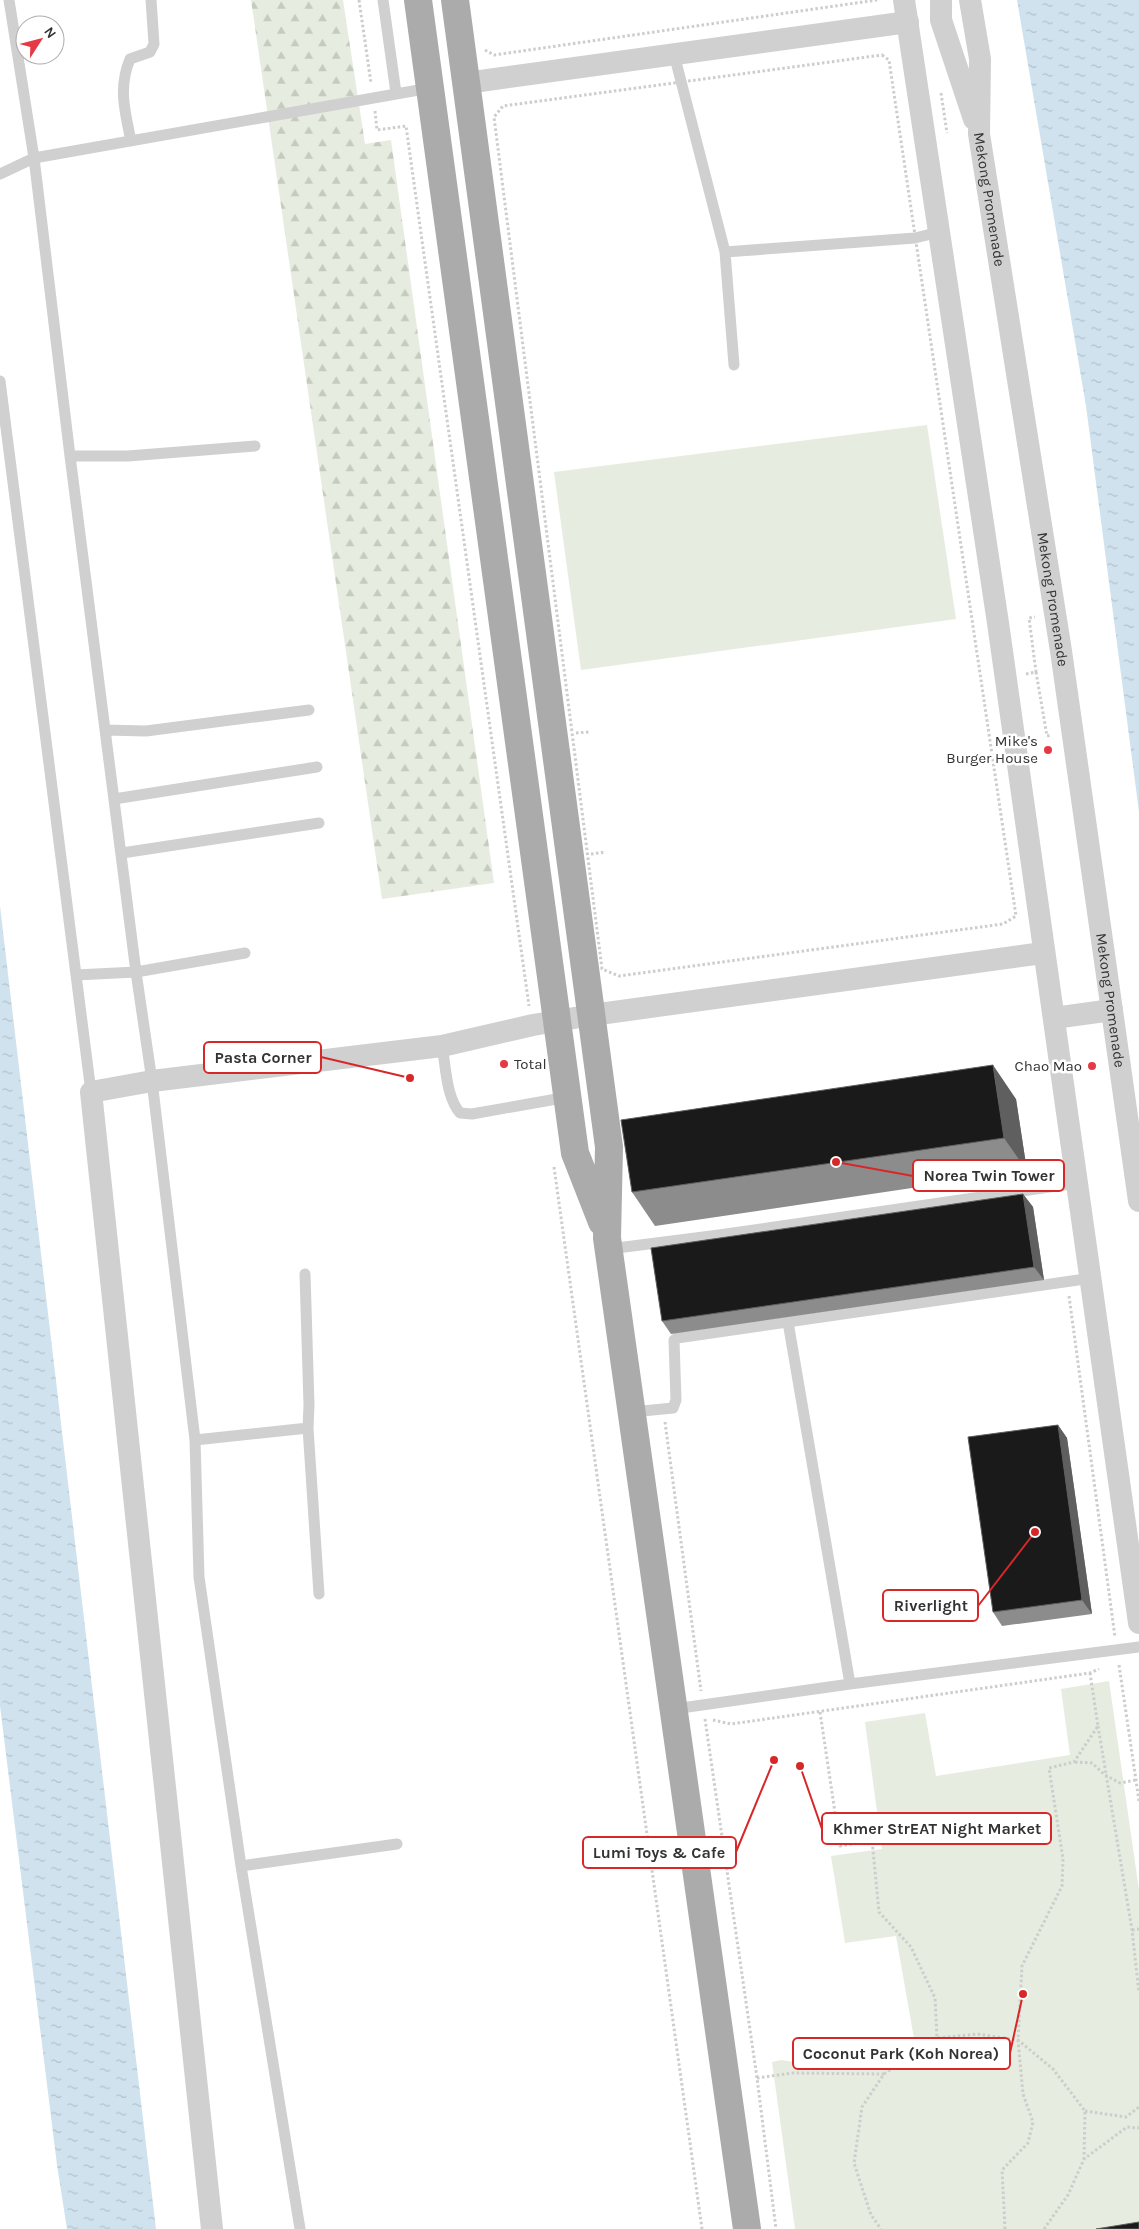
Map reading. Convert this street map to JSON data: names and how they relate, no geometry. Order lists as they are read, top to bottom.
{
  "streets": {
    "street": ["Mekong Promenade"]
  },
  "places": [
    "Mike's Burger House",
    "Total",
    "Chao Mao",
    "Pasta Corner",
    "Norea Twin Tower",
    "Riverlight",
    "Lumi Toys & Cafe",
    "Khmer StrEAT Night Market",
    "Coconut Park (Koh Norea)"
  ],
  "north": "top right"
}
